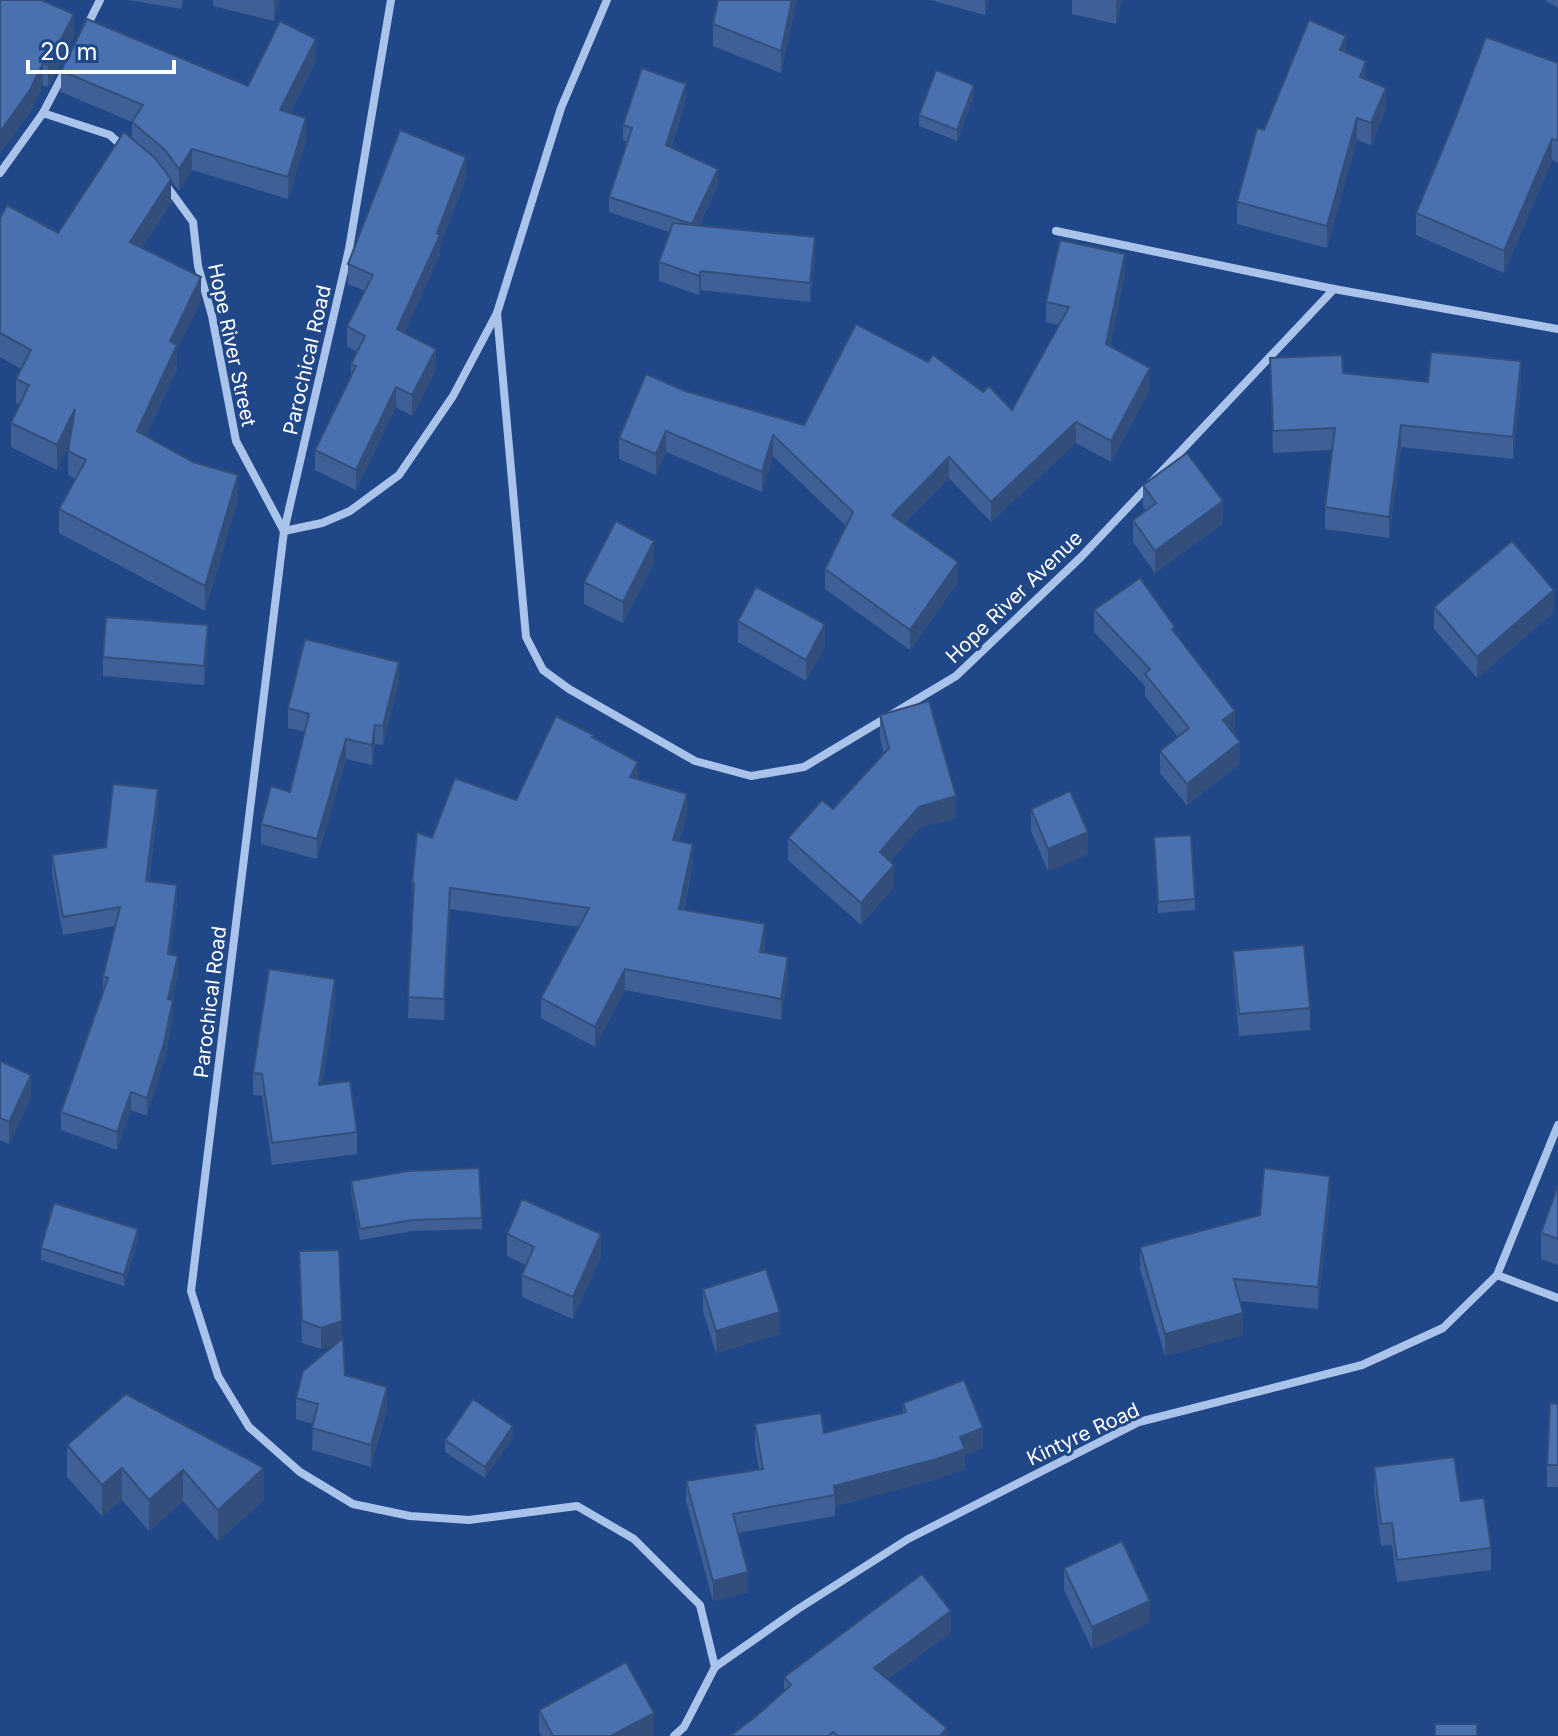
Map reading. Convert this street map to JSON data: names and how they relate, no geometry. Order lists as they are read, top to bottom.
{
  "streets": {
    "street": [
      "Hope River Street",
      "Parochical Road",
      "Hope River Avenue",
      "Kintyre Road"
    ]
  },
  "crossings": [
    ["Hope River Street", "Parochical Road"],
    ["Parochical Road", "Kintyre Road"]
  ],
  "scale_bar": "20 m"
}
